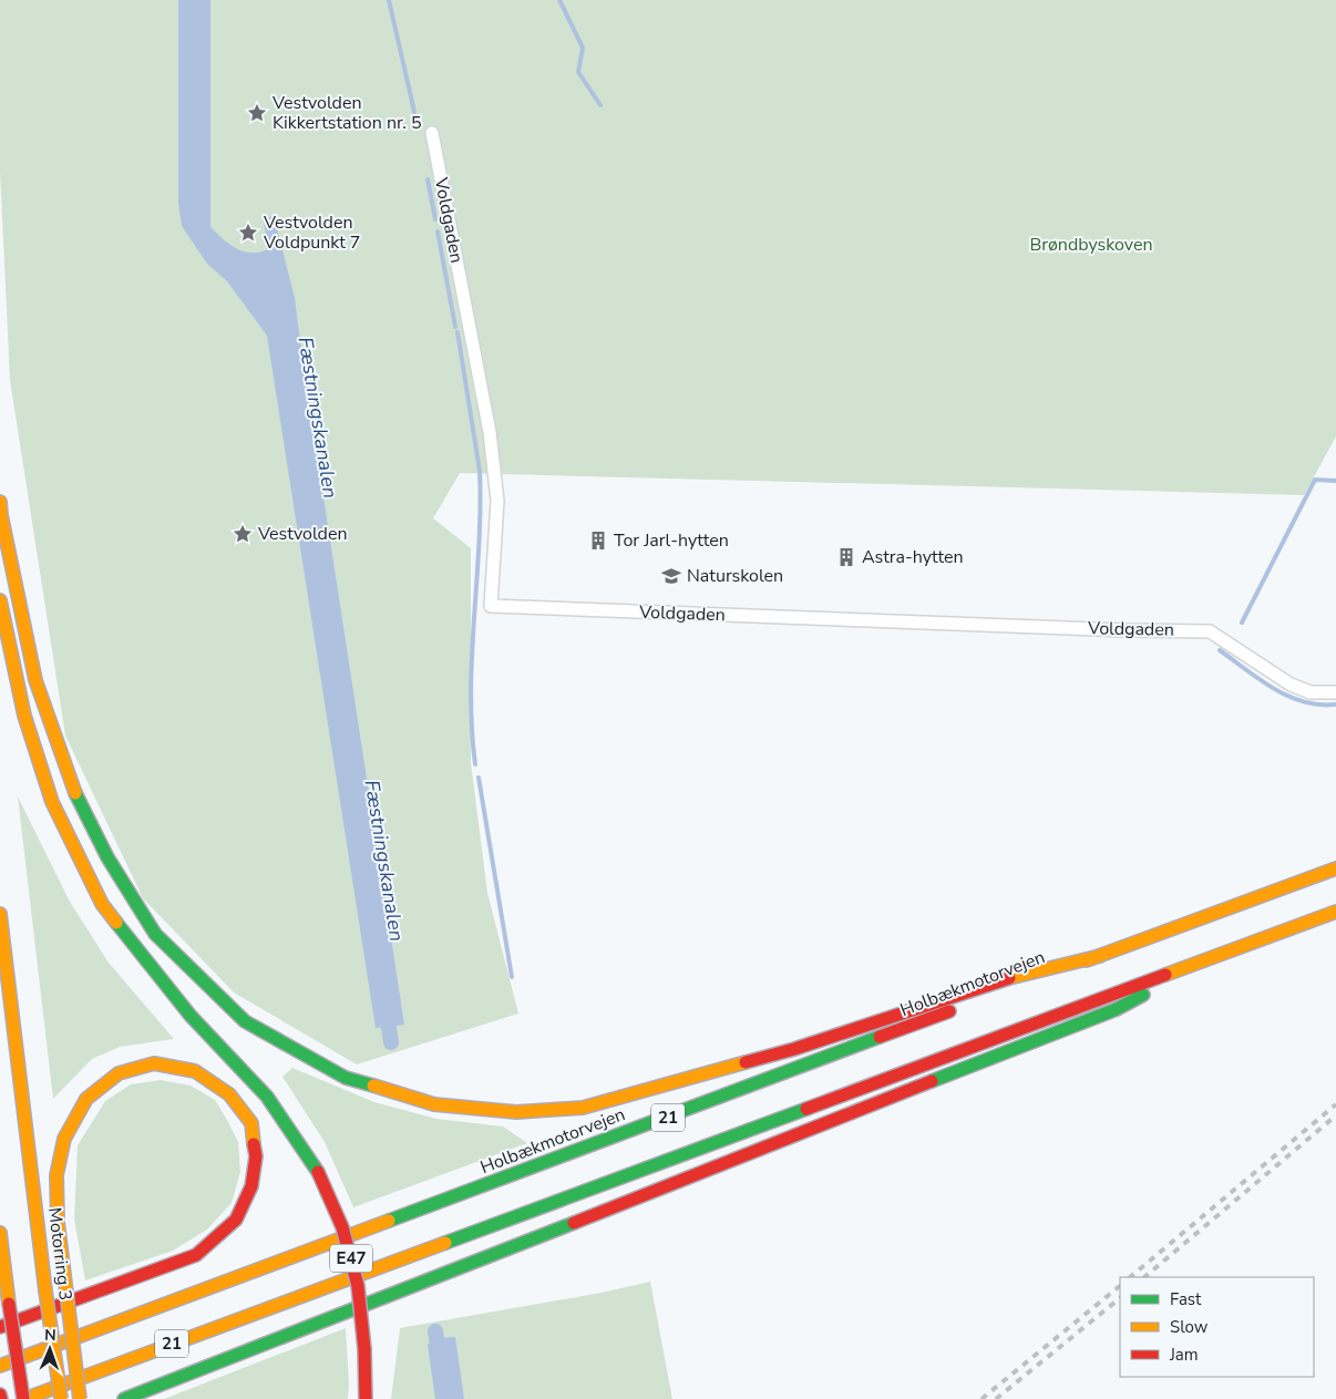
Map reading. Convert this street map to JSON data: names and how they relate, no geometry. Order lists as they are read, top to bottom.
{
  "streets": {
    "highway": [
      "Holbækmotorvejen",
      "21",
      "Motorring 3",
      "E47"
    ],
    "street": ["Voldgaden"]
  },
  "water": ["Fæstningskanalen"],
  "parks": ["Brøndbyskoven"],
  "places": {
    "place": ["Vestvolden Kikkertstation nr. 5", "Vestvolden Voldpunkt 7", "Vestvolden"],
    "building": ["Tor Jarl-hytten", "Astra-hytten"],
    "school or university": ["Naturskolen"]
  },
  "legend": ["Fast", "Slow", "Jam"],
  "north": "top"
}
